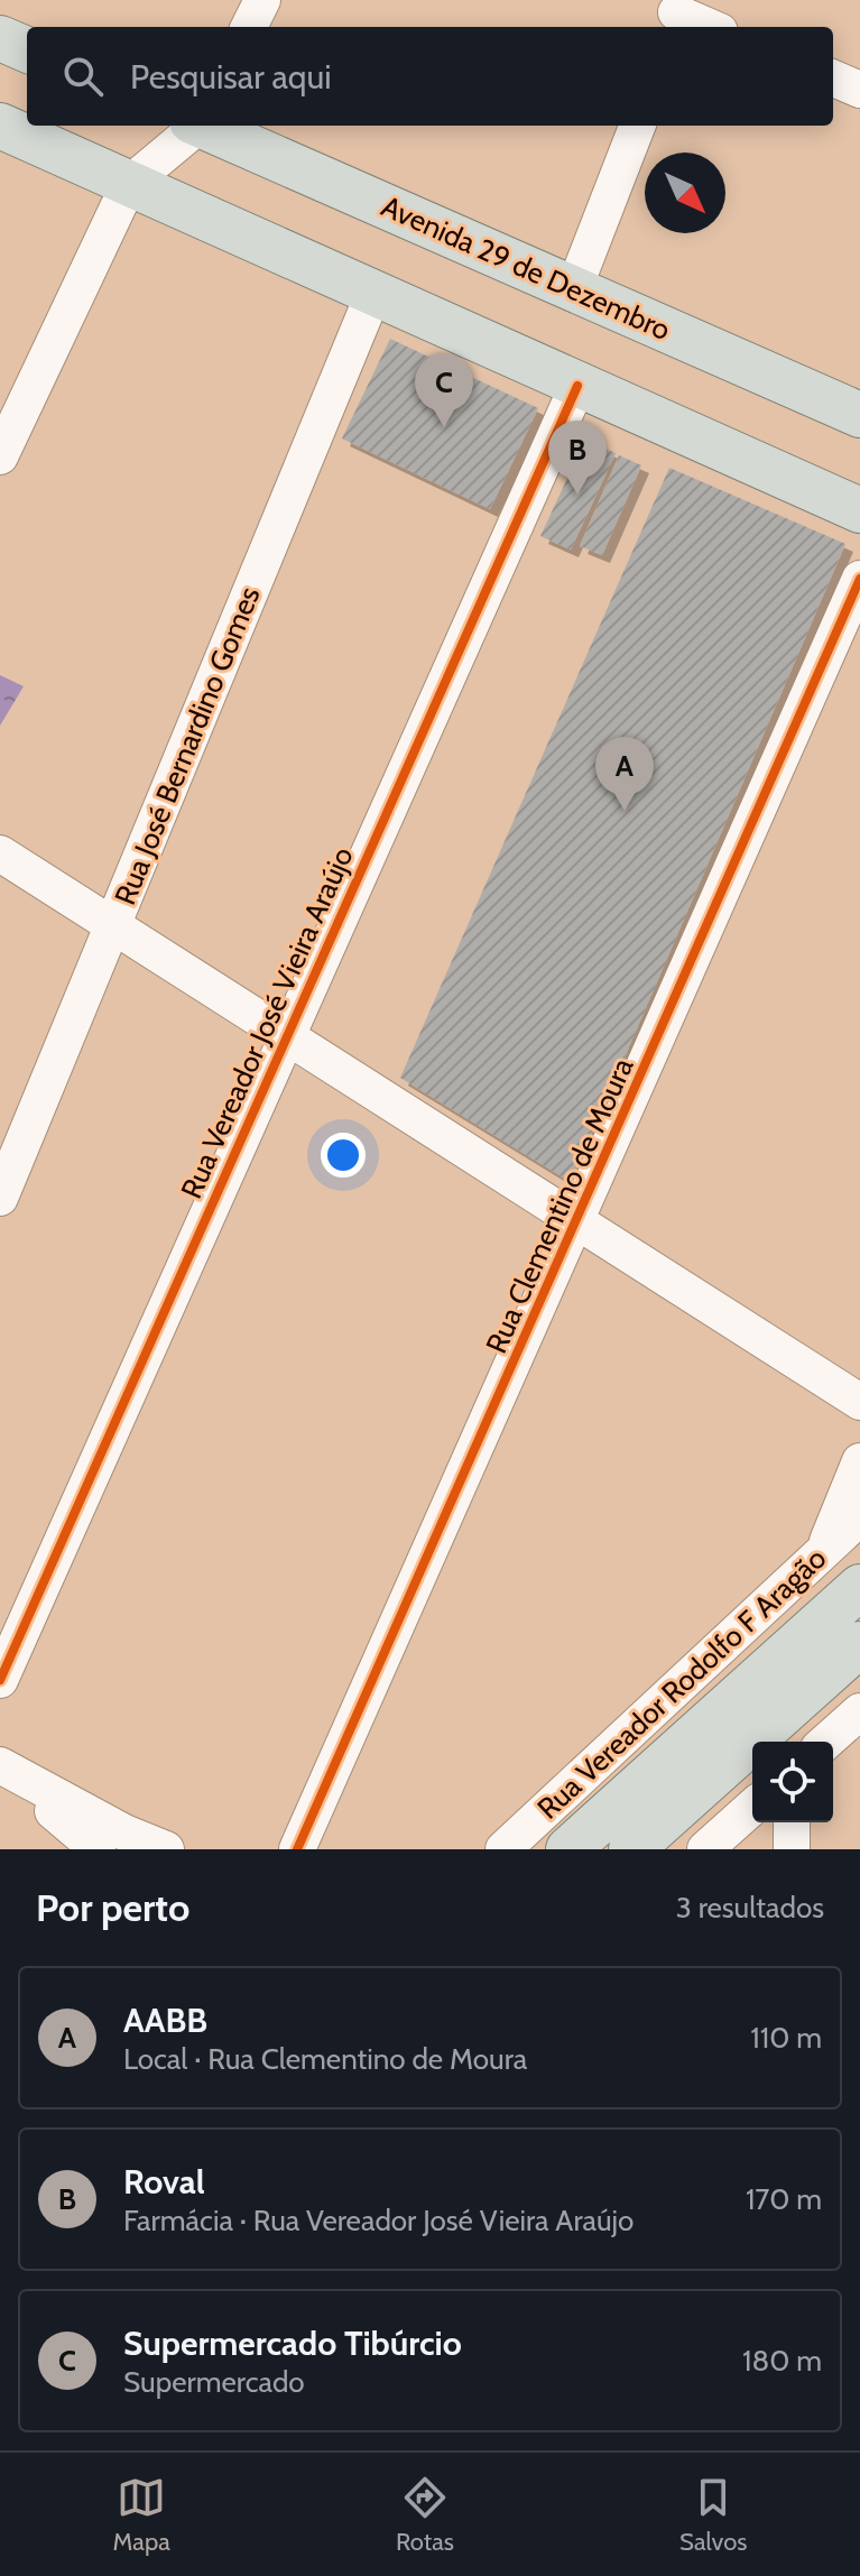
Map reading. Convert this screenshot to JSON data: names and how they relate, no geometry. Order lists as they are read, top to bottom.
{
  "streets": {
    "main road": ["Avenida 29 de Dezembro"],
    "street": [
      "Rua José Bernardino Gomes",
      "Rua Vereador José Vieira Araújo",
      "Rua Clementino de Moura",
      "Rua Vereador Rodolfo F Aragão"
    ]
  },
  "north": "bottom right",
  "page": {
    "search": "Pesquisar aqui",
    "pins": ["C", "B", "A"],
    "heading": ["Por perto", "3 resultados"],
    "list": [
      {
        "mark": "A",
        "name": "AABB",
        "note": "Local · Rua Clementino de Moura",
        "value": "110 m"
      },
      {
        "mark": "B",
        "name": "Roval",
        "note": "Farmácia · Rua Vereador José Vieira Araújo",
        "value": "170 m"
      },
      {
        "mark": "C",
        "name": "Supermercado Tibúrcio",
        "note": "Supermercado",
        "value": "180 m"
      }
    ],
    "nav": ["Mapa", "Rotas", "Salvos"]
  }
}
